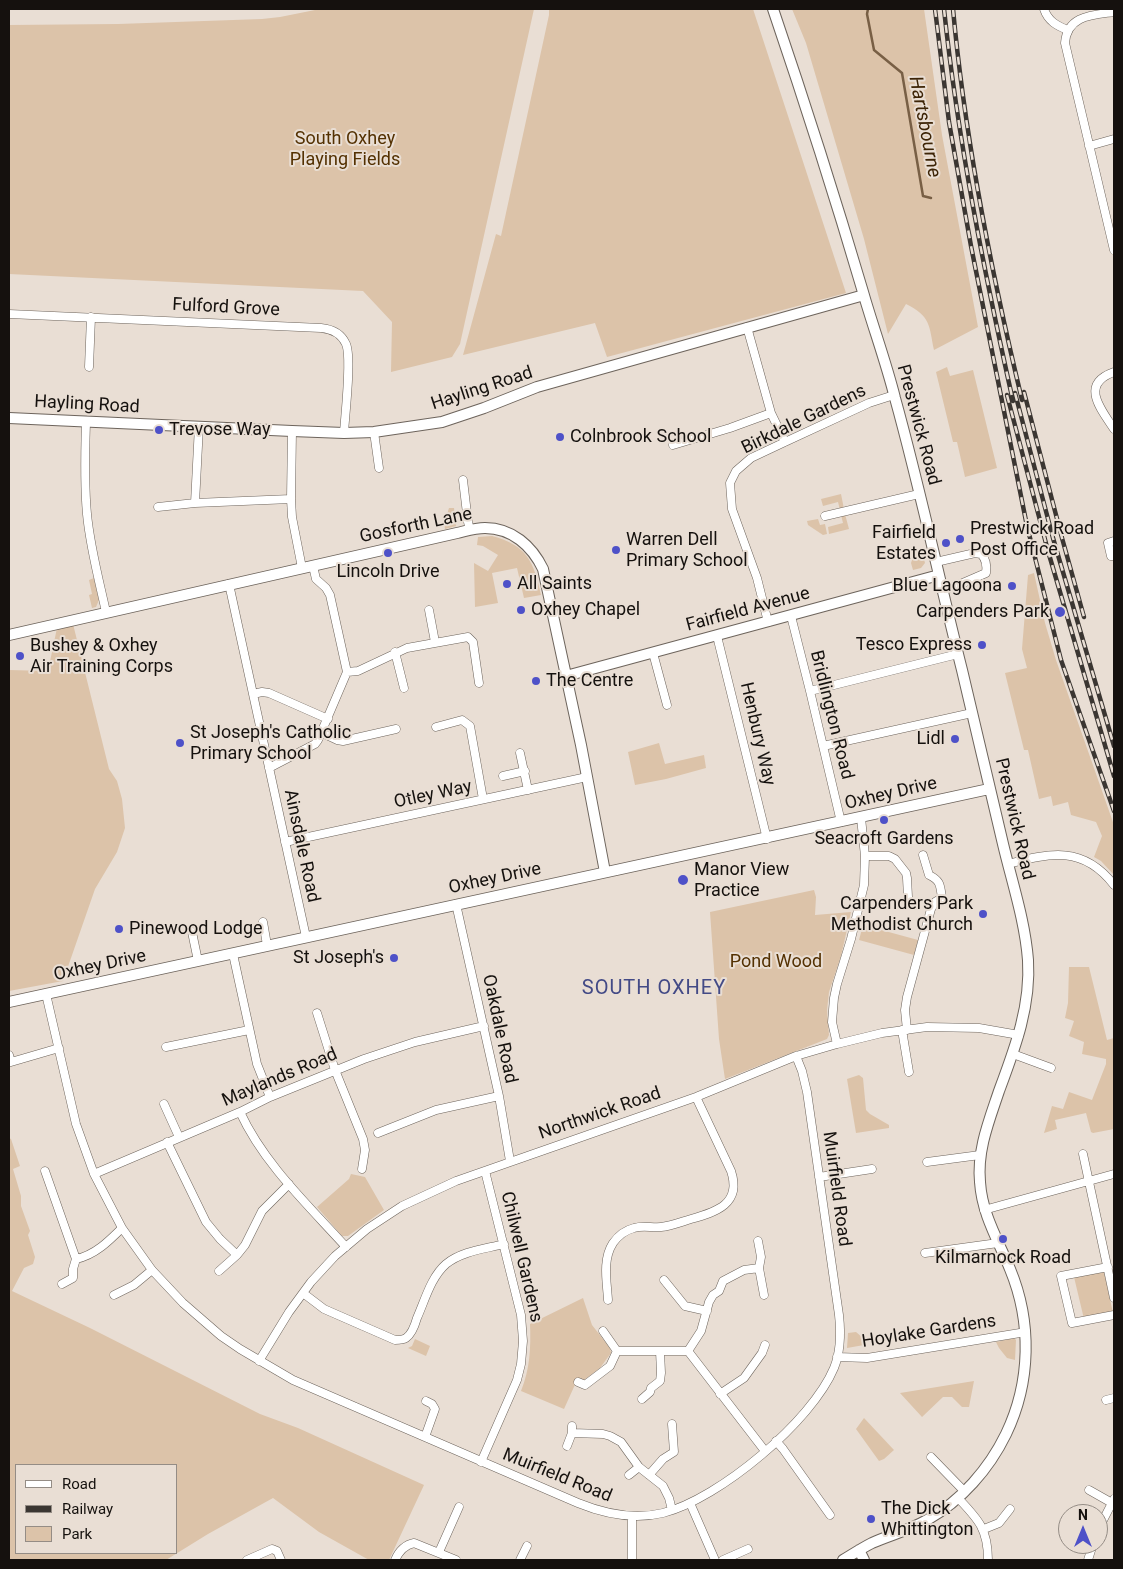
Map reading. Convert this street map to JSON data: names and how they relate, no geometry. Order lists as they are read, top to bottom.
{
  "streets": {
    "street": [
      "Fulford Grove",
      "Hayling Road",
      "Birkdale Gardens",
      "Prestwick Road",
      "Gosforth Lane",
      "Fairfield Avenue",
      "Bridlington Road",
      "Henbury Way",
      "Oxhey Drive",
      "Otley Way",
      "Ainsdale Road",
      "Oakdale Road",
      "Maylands Road",
      "Northwick Road",
      "Muirfield Road",
      "Chilwell Gardens",
      "Hoylake Gardens"
    ]
  },
  "crossings": [
    ["Fulford Grove", "Hayling Road"],
    ["Hayling Road", "Prestwick Road"],
    ["Birkdale Gardens", "Prestwick Road"],
    ["Birkdale Gardens", "Fairfield Avenue"],
    ["Prestwick Road", "Fairfield Avenue"],
    ["Prestwick Road", "Oxhey Drive"],
    ["Prestwick Road", "Northwick Road"],
    ["Prestwick Road", "Hoylake Gardens"],
    ["Gosforth Lane", "Fairfield Avenue"],
    ["Gosforth Lane", "Oxhey Drive"],
    ["Gosforth Lane", "Otley Way"],
    ["Gosforth Lane", "Ainsdale Road"],
    ["Fairfield Avenue", "Bridlington Road"],
    ["Fairfield Avenue", "Henbury Way"],
    ["Bridlington Road", "Oxhey Drive"],
    ["Henbury Way", "Oxhey Drive"],
    ["Oxhey Drive", "Ainsdale Road"],
    ["Oxhey Drive", "Oakdale Road"],
    ["Oxhey Drive", "Muirfield Road"],
    ["Otley Way", "Ainsdale Road"],
    ["Oakdale Road", "Maylands Road"],
    ["Oakdale Road", "Northwick Road"],
    ["Maylands Road", "Muirfield Road"],
    ["Northwick Road", "Muirfield Road"],
    ["Northwick Road", "Chilwell Gardens"],
    ["Muirfield Road", "Chilwell Gardens"],
    ["Muirfield Road", "Hoylake Gardens"]
  ],
  "districts": ["SOUTH OXHEY"],
  "water": ["Hartsbourne"],
  "parks": ["South Oxhey Playing Fields", "Pond Wood"],
  "places": [
    "Trevose Way",
    "Colnbrook School",
    "Prestwick Road Post Office",
    "Fairfield Estates",
    "Warren Dell Primary School",
    "Lincoln Drive",
    "All Saints",
    "Blue Lagoona",
    "Oxhey Chapel",
    "Carpenders Park",
    "Tesco Express",
    "Bushey & Oxhey Air Training Corps",
    "The Centre",
    "Lidl",
    "St Joseph's Catholic Primary School",
    "Seacroft Gardens",
    "Manor View Practice",
    "Carpenders Park Methodist Church",
    "Pinewood Lodge",
    "St Joseph's",
    "Kilmarnock Road",
    "The Dick Whittington"
  ],
  "legend": ["Road", "Railway", "Park"],
  "north": "top"
}
